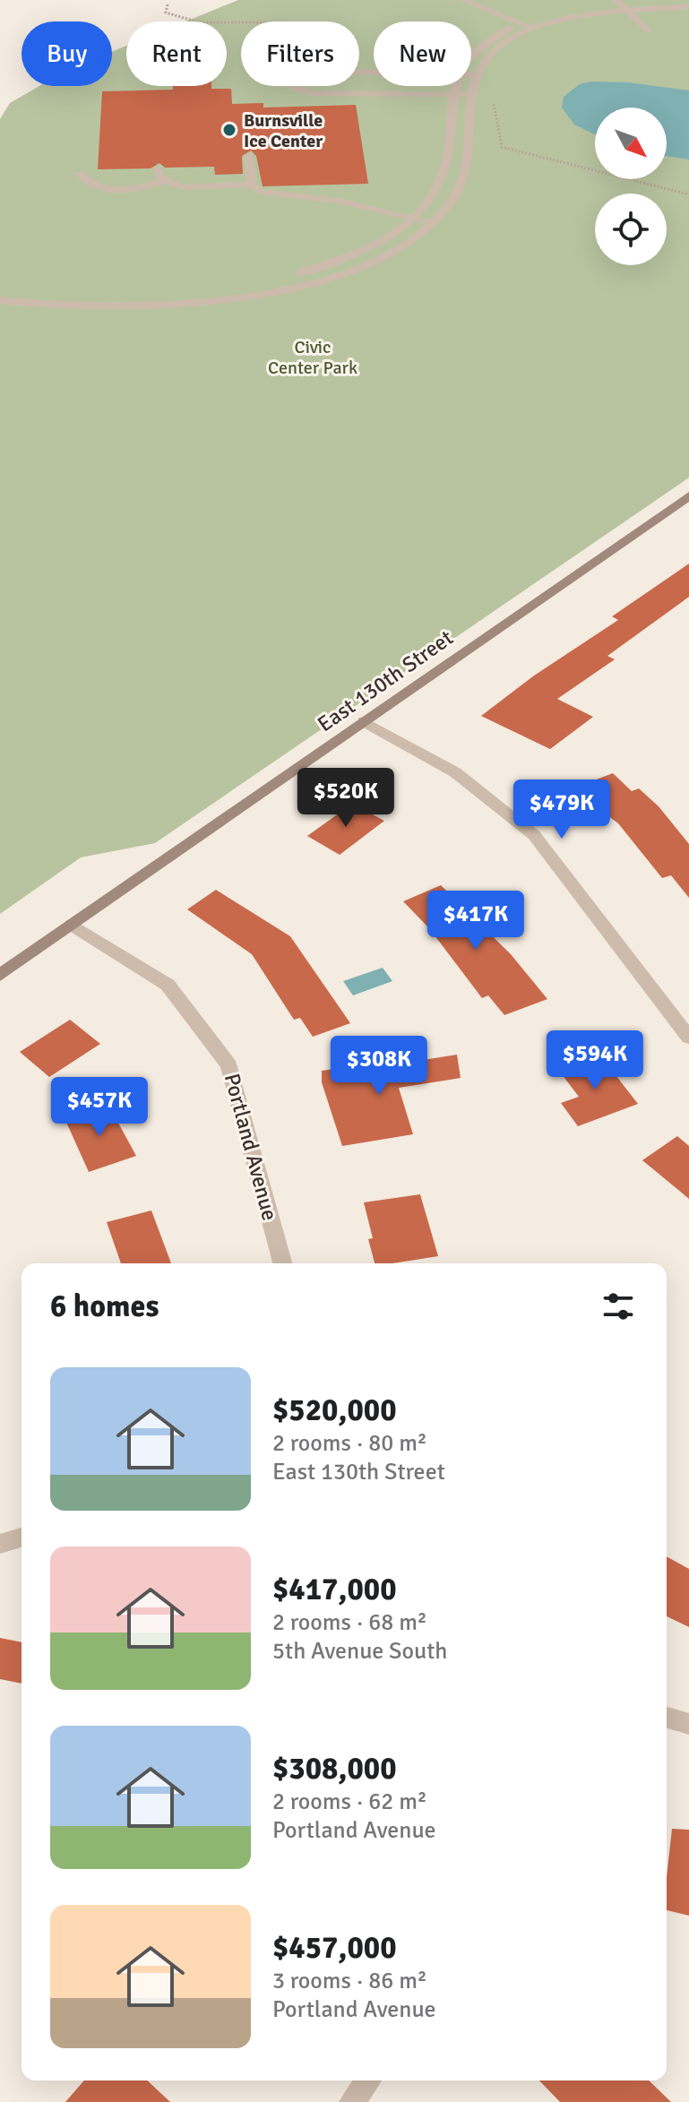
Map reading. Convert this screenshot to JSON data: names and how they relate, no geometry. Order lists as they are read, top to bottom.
{
  "streets": {
    "street": ["East 130th Street", "Portland Avenue"]
  },
  "crossings": [
    ["East 130th Street", "Portland Avenue"]
  ],
  "parks": ["Civic Center Park"],
  "places": ["Burnsville Ice Center"],
  "north": "bottom right",
  "page": {
    "chip": [
      "Buy",
      "Rent",
      "Filters",
      "New"
    ],
    "price": [
      "$520K",
      "$479K",
      "$417K",
      "$594K",
      "$308K",
      "$457K"
    ],
    "heading": "6 homes",
    "list": [
      {
        "name": "$520,000",
        "note": "2 rooms · 80 m² · East 130th Street"
      },
      {
        "name": "$417,000",
        "note": "2 rooms · 68 m² · 5th Avenue South"
      },
      {
        "name": "$308,000",
        "note": "2 rooms · 62 m² · Portland Avenue"
      },
      {
        "name": "$457,000",
        "note": "3 rooms · 86 m² · Portland Avenue"
      }
    ]
  }
}
